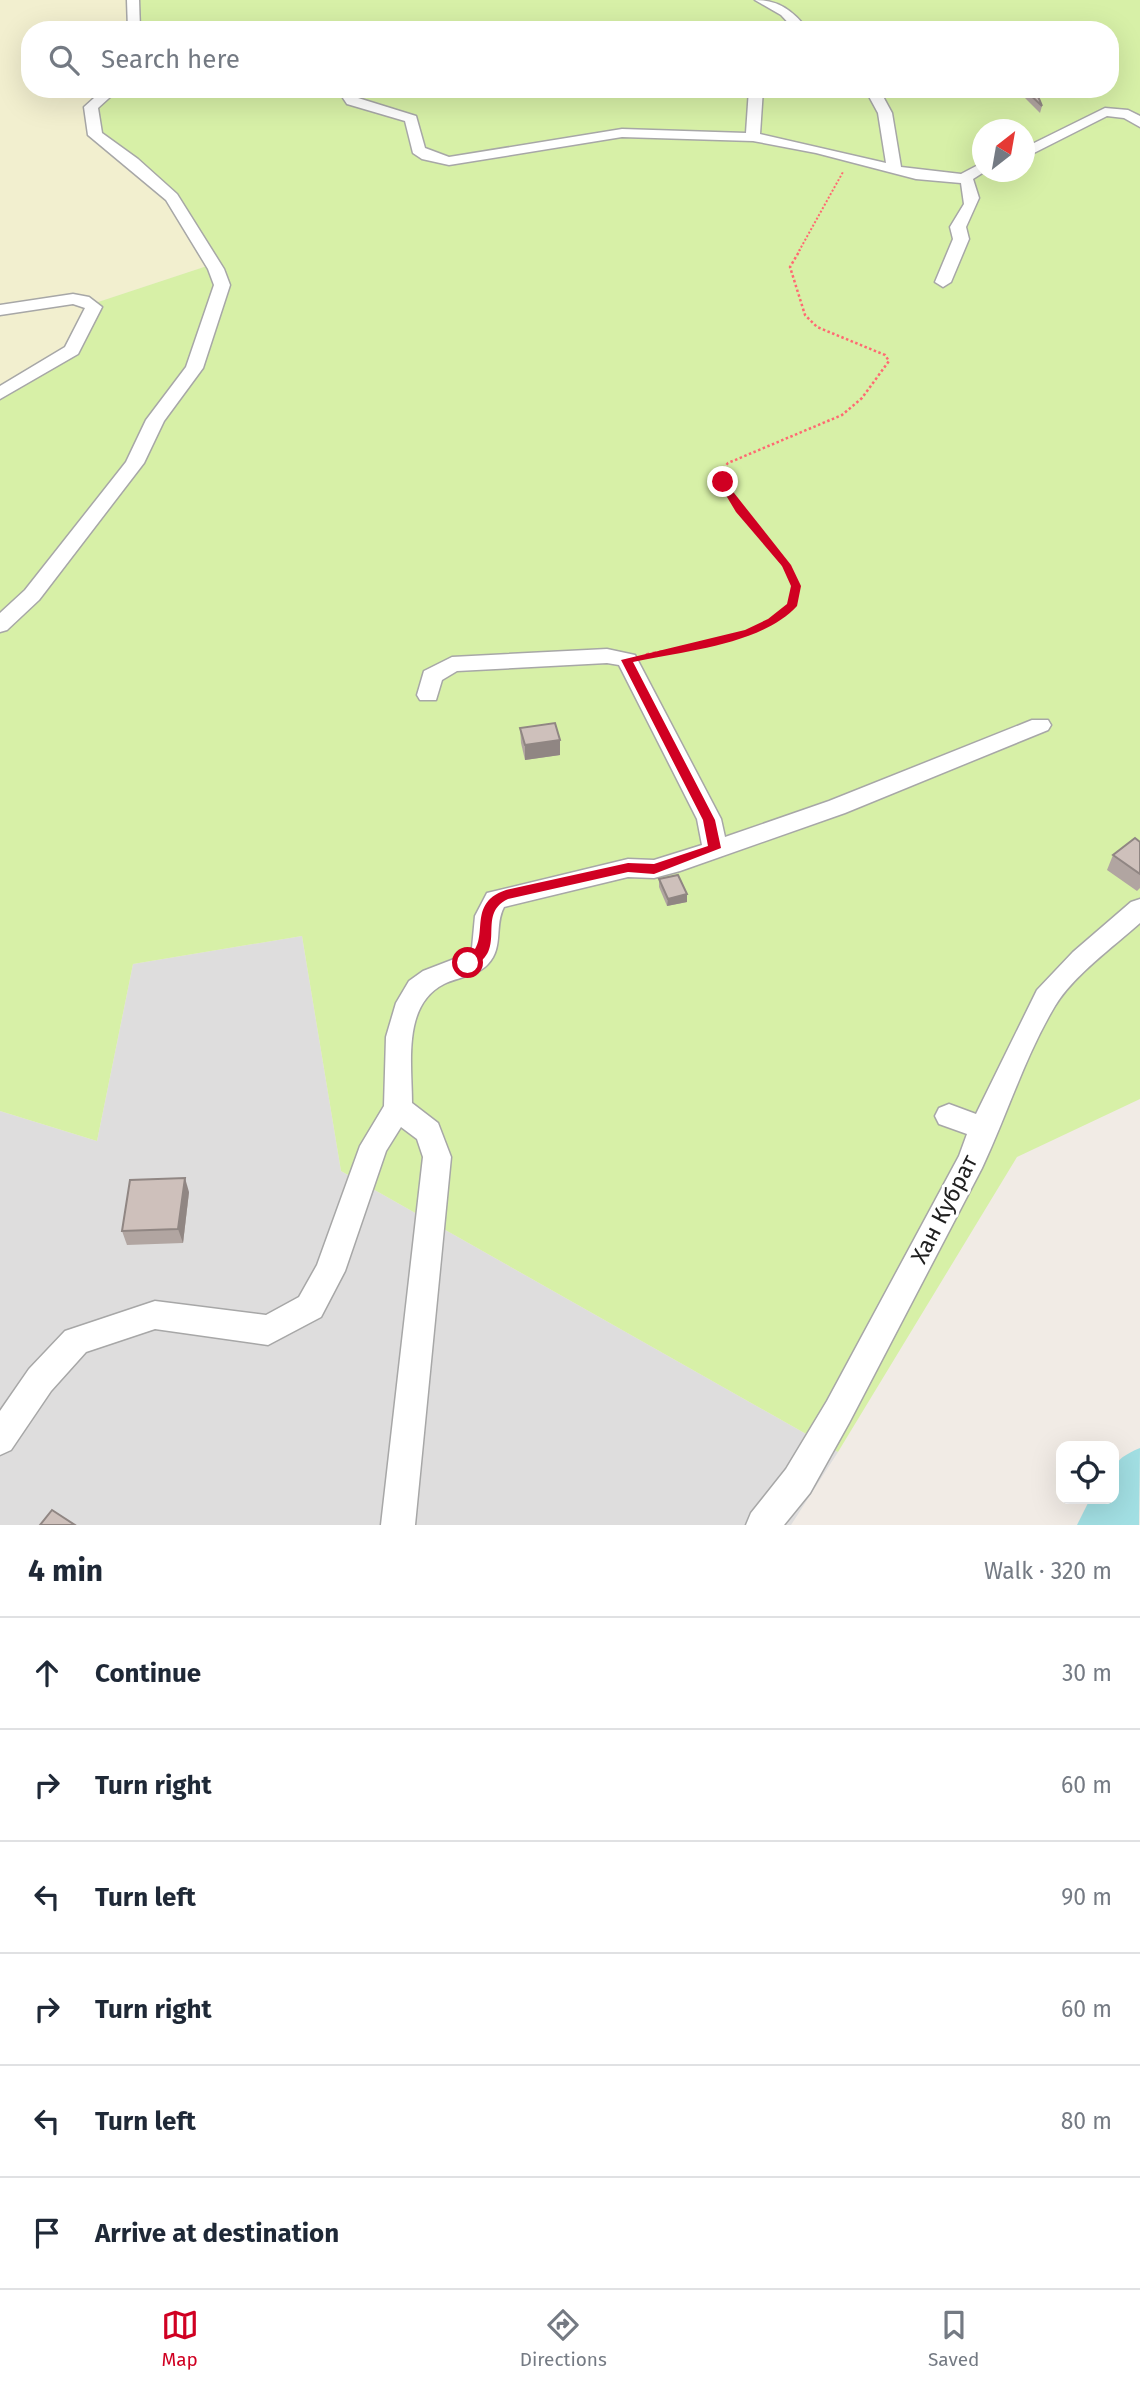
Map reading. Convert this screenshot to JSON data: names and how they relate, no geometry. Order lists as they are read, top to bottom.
{
  "streets": {
    "street": ["Хан Кубрат"]
  },
  "north": "top right",
  "page": {
    "search": "Search here",
    "heading": ["4 min", "Walk · 320 m"],
    "list": [
      ["Continue", "30 m"],
      ["Turn right", "60 m"],
      ["Turn left", "90 m"],
      ["Turn right", "60 m"],
      ["Turn left", "80 m"],
      "Arrive at destination"
    ],
    "nav": ["Map", "Directions", "Saved"]
  }
}
